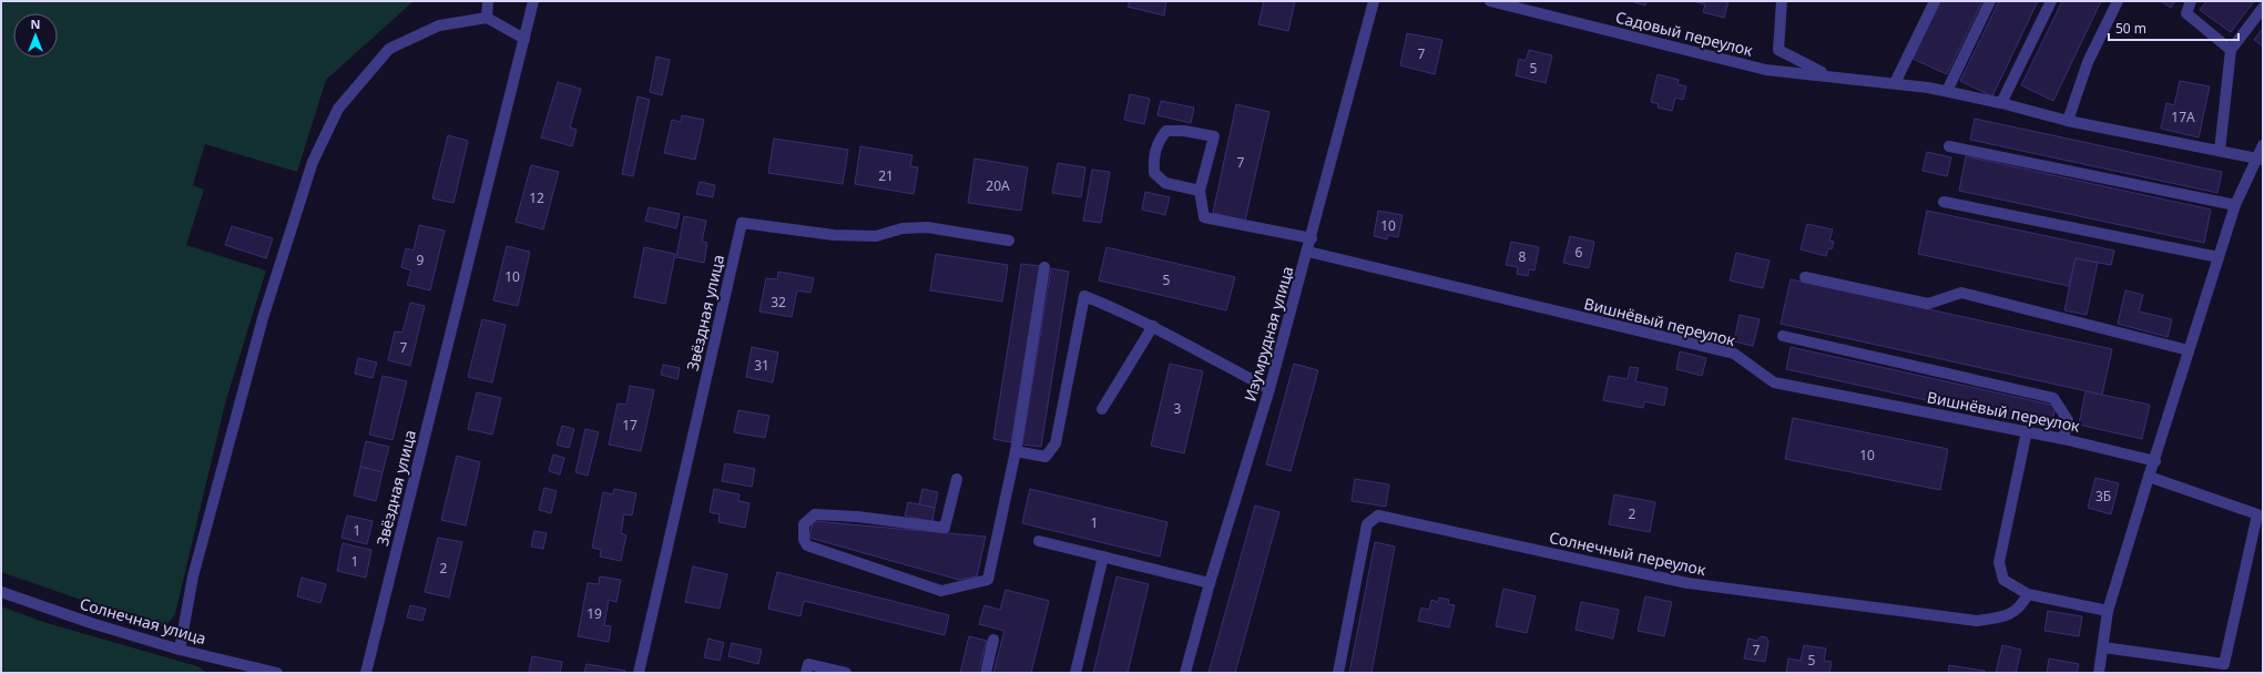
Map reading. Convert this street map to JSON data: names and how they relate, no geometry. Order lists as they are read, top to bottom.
{
  "streets": {
    "street": [
      "Садовый переулок",
      "Звёздная улица",
      "Вишнёвый переулок",
      "Изумрудная улица",
      "Солнечный переулок",
      "Солнечная улица"
    ]
  },
  "crossings": [
    ["Вишнёвый переулок", "Изумрудная улица"]
  ],
  "house_numbers": [
    "7",
    "5",
    "17А",
    "7",
    "21",
    "20А",
    "12",
    "10",
    "6",
    "8",
    "9",
    "10",
    "5",
    "32",
    "7",
    "31",
    "3",
    "17",
    "10",
    "3Б",
    "2",
    "1",
    "1",
    "1",
    "2",
    "19",
    "7",
    "5"
  ],
  "scale_bar": "50 m",
  "north": "top"
}
